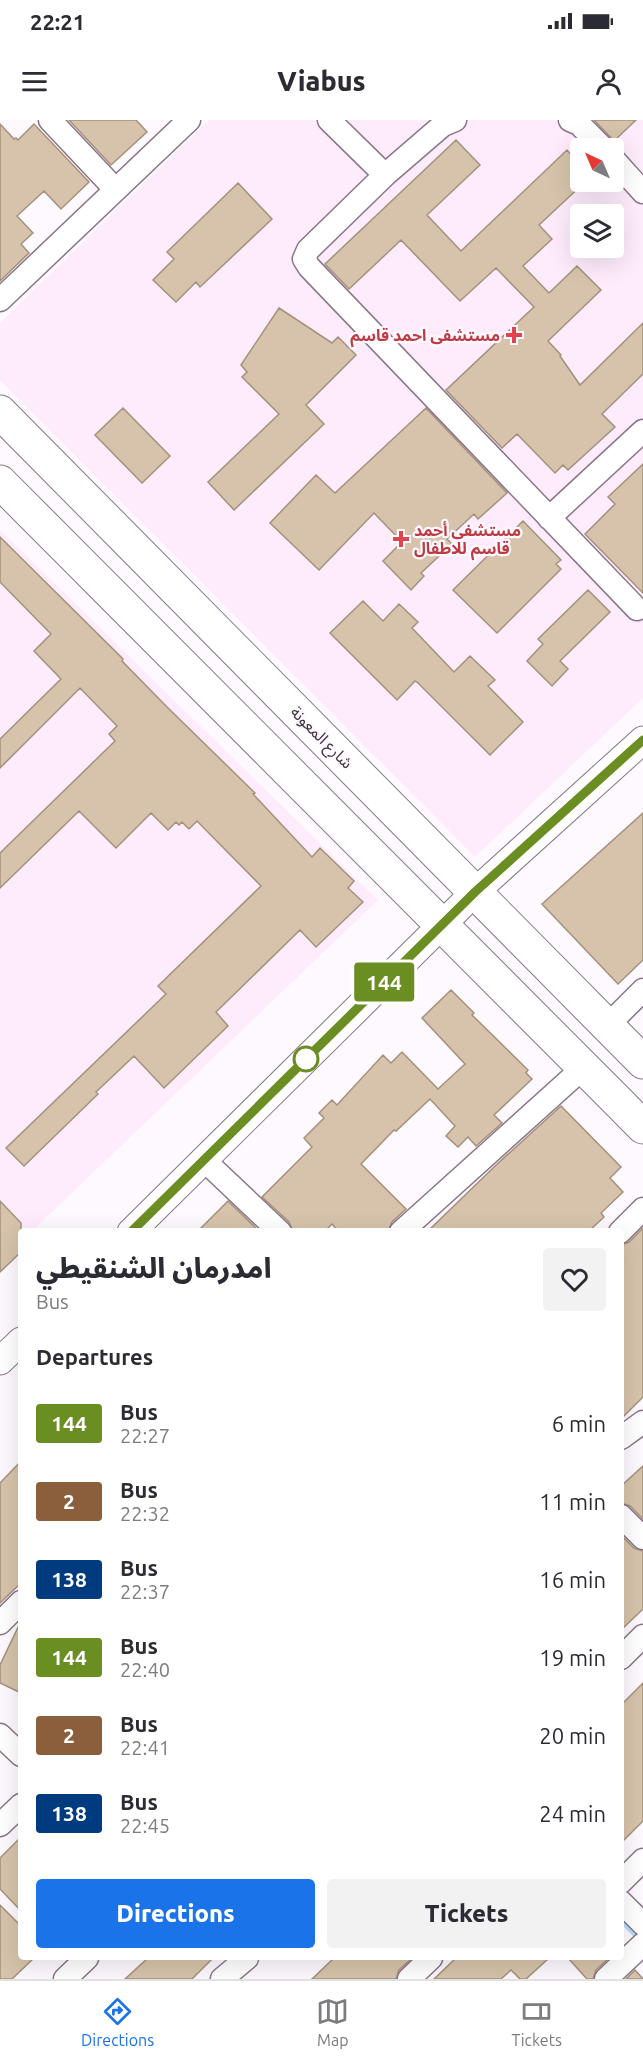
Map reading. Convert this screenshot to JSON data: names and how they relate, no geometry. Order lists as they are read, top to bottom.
{
  "streets": {
    "highway": ["شارع المعونة"]
  },
  "places": {
    "health": ["مستشفى احمد قاسم", "مستشفى أحمد قاسم للاطفال"]
  },
  "lines": ["bus line 144"],
  "north": "top left",
  "page": {
    "status": "22:21",
    "header": "Viabus",
    "on_map": "144",
    "heading": [
      ["امدرمان الشنقيطي", "Bus"],
      "Departures"
    ],
    "list": [
      {
        "mark": "144",
        "name": "Bus",
        "note": "22:27",
        "value": "6 min"
      },
      {
        "mark": "2",
        "name": "Bus",
        "note": "22:32",
        "value": "11 min"
      },
      {
        "mark": "138",
        "name": "Bus",
        "note": "22:37",
        "value": "16 min"
      },
      {
        "mark": "144",
        "name": "Bus",
        "note": "22:40",
        "value": "19 min"
      },
      {
        "mark": "2",
        "name": "Bus",
        "note": "22:41",
        "value": "20 min"
      },
      {
        "mark": "138",
        "name": "Bus",
        "note": "22:45",
        "value": "24 min"
      }
    ],
    "buttons": ["Directions", "Tickets"],
    "tabs": ["Directions", "Map", "Tickets"]
  }
}
